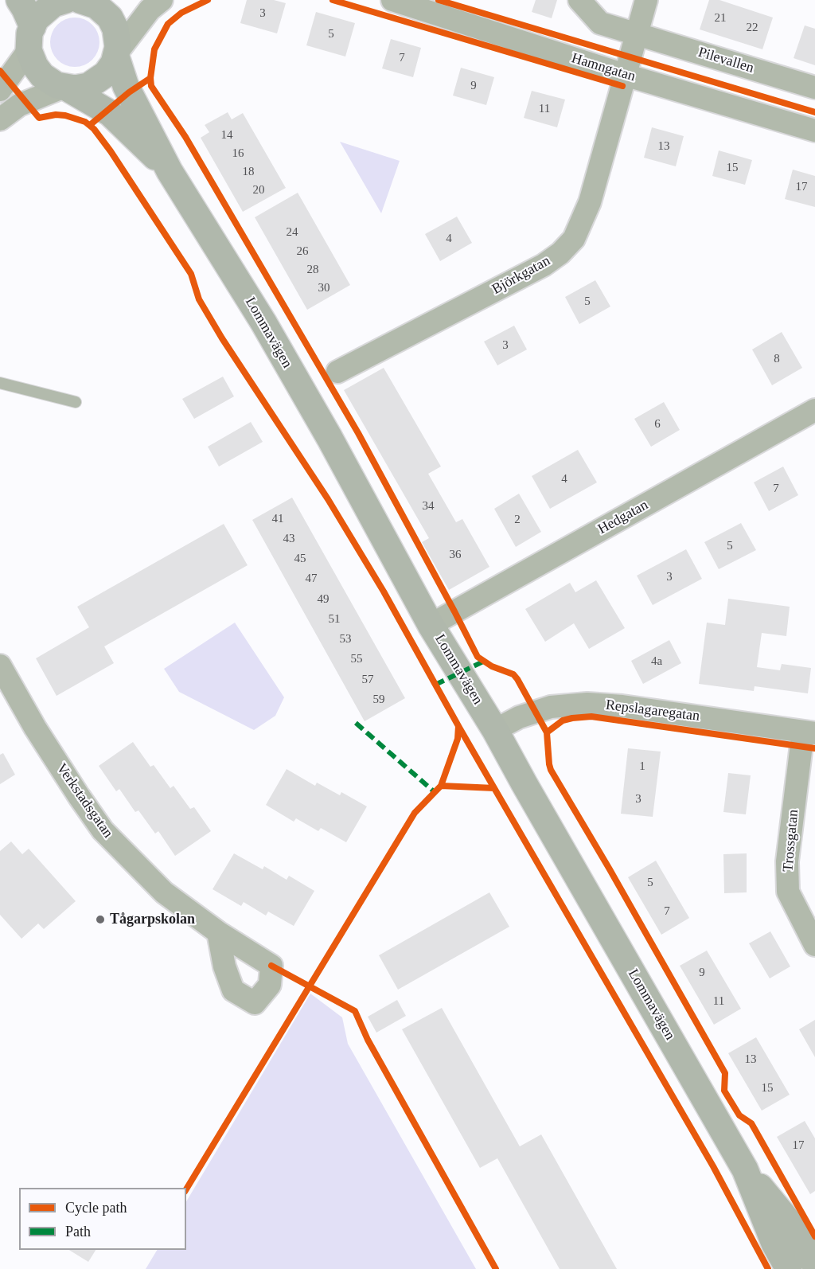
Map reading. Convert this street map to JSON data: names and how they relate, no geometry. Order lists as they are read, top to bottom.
{
  "streets": {
    "street": [
      "Pilevallen",
      "Hamngatan",
      "Björkgatan",
      "Lommavägen",
      "Hedgatan",
      "Repslagaregatan",
      "Verkstadsgatan",
      "Trossgatan"
    ]
  },
  "crossings": [
    ["Hamngatan", "Björkgatan"],
    ["Lommavägen", "Hedgatan"],
    ["Lommavägen", "Repslagaregatan"],
    ["Repslagaregatan", "Trossgatan"]
  ],
  "places": ["Tågarpskolan"],
  "house_numbers": [
    "3",
    "21",
    "22",
    "5",
    "7",
    "9",
    "11",
    "14",
    "13",
    "16",
    "15",
    "18",
    "17",
    "20",
    "24",
    "4",
    "26",
    "28",
    "30",
    "5",
    "3",
    "8",
    "6",
    "4",
    "7",
    "34",
    "41",
    "2",
    "43",
    "5",
    "36",
    "45",
    "3",
    "47",
    "49",
    "51",
    "53",
    "55",
    "4a",
    "57",
    "59",
    "1",
    "3",
    "5",
    "7",
    "9",
    "11",
    "13",
    "15",
    "17"
  ],
  "legend": ["Cycle path", "Path"]
}
